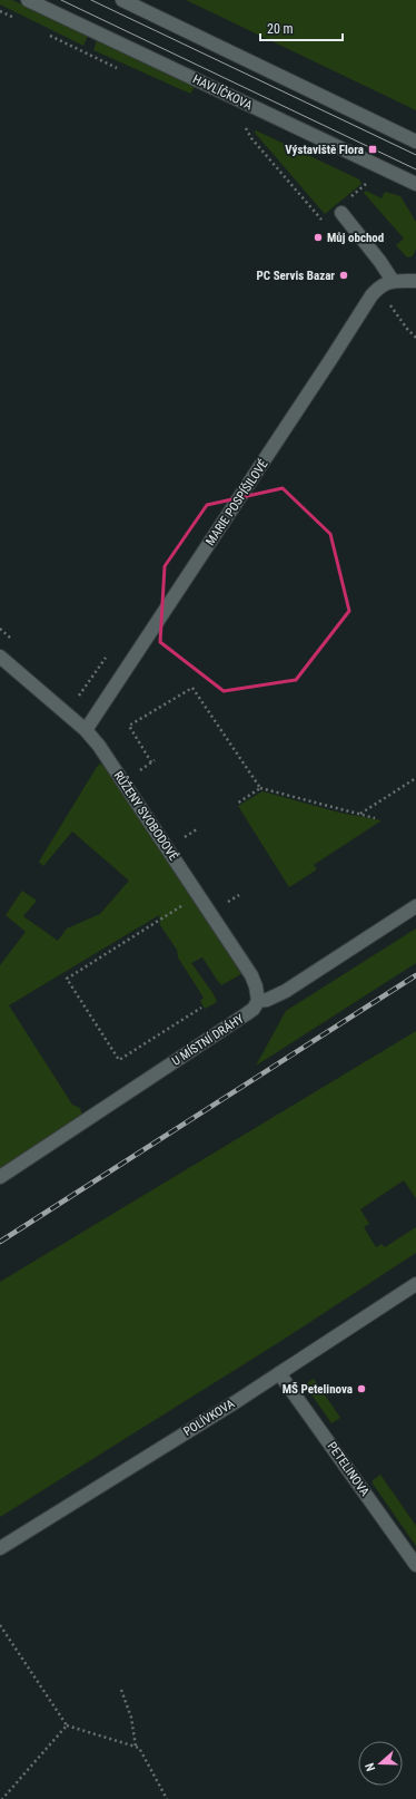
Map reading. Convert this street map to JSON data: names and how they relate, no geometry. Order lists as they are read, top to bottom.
{
  "streets": {
    "street": [
      "HAVLÍČKOVA",
      "MARIE POSPÍŠILOVÉ",
      "RŮŽENY SVOBODOVÉ",
      "U MÍSTNÍ DRÁHY",
      "POLÍVKOVA",
      "PETELINOVA"
    ]
  },
  "crossings": [
    ["MARIE POSPÍŠILOVÉ", "RŮŽENY SVOBODOVÉ"],
    ["RŮŽENY SVOBODOVÉ", "U MÍSTNÍ DRÁHY"],
    ["POLÍVKOVA", "PETELINOVA"]
  ],
  "places": {
    "transit": ["Výstaviště Flora"],
    "other": ["Můj obchod", "PC Servis Bazar", "MŠ Petelinova"]
  },
  "scale_bar": "20 m",
  "north": "left"
}
